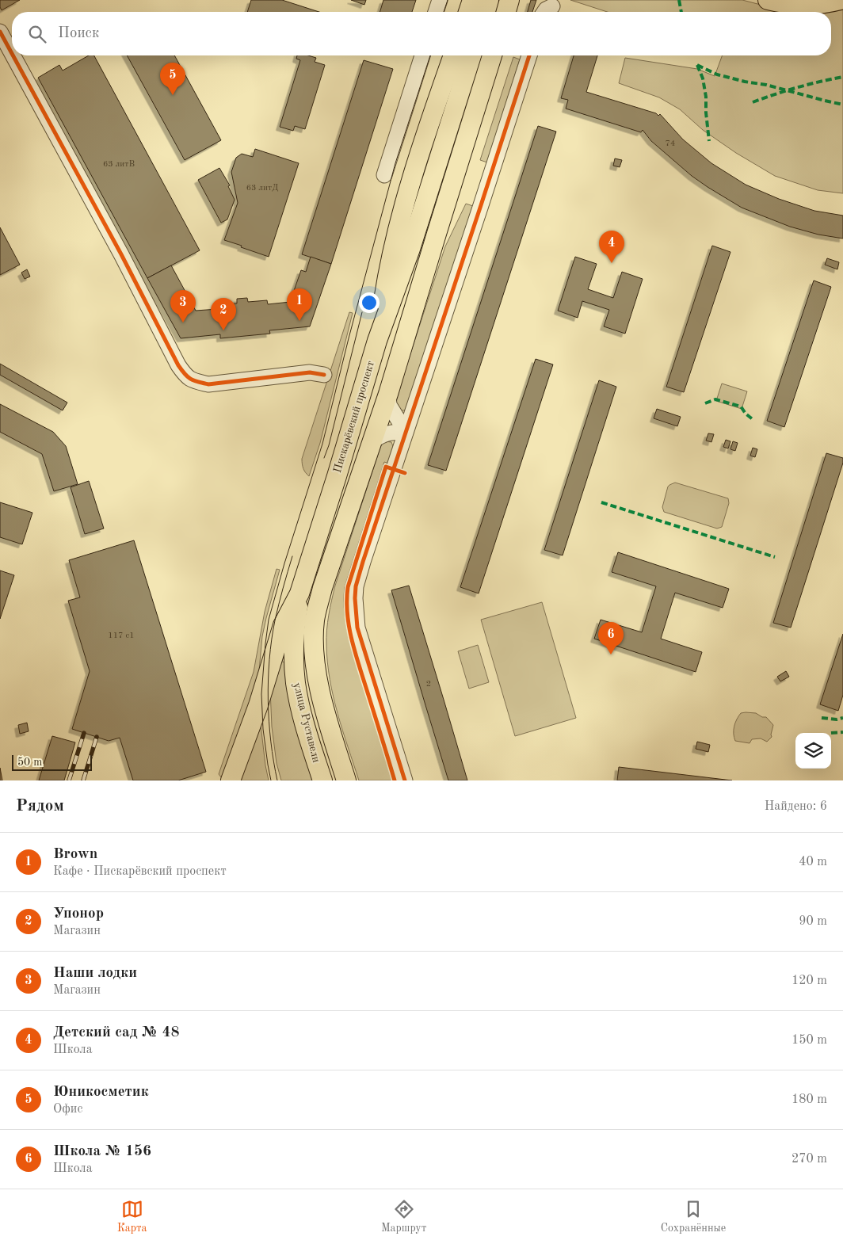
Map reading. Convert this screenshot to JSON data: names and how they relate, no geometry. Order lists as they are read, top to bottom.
{
  "streets": {
    "main road": ["Пискарёвский проспект", "улица Руставели"]
  },
  "crossings": [
    ["Пискарёвский проспект", "улица Руставели"]
  ],
  "house_numbers": [
    "74",
    "63 литВ",
    "63 литД",
    "117 с1",
    "2"
  ],
  "scale_bar": "50 m",
  "page": {
    "search": "Поиск",
    "pins": [
      "5",
      "4",
      "1",
      "3",
      "2",
      "6"
    ],
    "scale": "50 m",
    "heading": ["Рядом", "Найдено: 6"],
    "list": [
      {
        "mark": "1",
        "name": "Brown",
        "note": "Кафе · Пискарёвский проспект",
        "value": "40 m"
      },
      {
        "mark": "2",
        "name": "Упонор",
        "note": "Магазин",
        "value": "90 m"
      },
      {
        "mark": "3",
        "name": "Наши лодки",
        "note": "Магазин",
        "value": "120 m"
      },
      {
        "mark": "4",
        "name": "Детский сад № 48",
        "note": "Школа",
        "value": "150 m"
      },
      {
        "mark": "5",
        "name": "Юникосметик",
        "note": "Офис",
        "value": "180 m"
      },
      {
        "mark": "6",
        "name": "Школа № 156",
        "note": "Школа",
        "value": "270 m"
      }
    ],
    "nav": ["Карта", "Маршрут", "Сохранённые"]
  }
}
